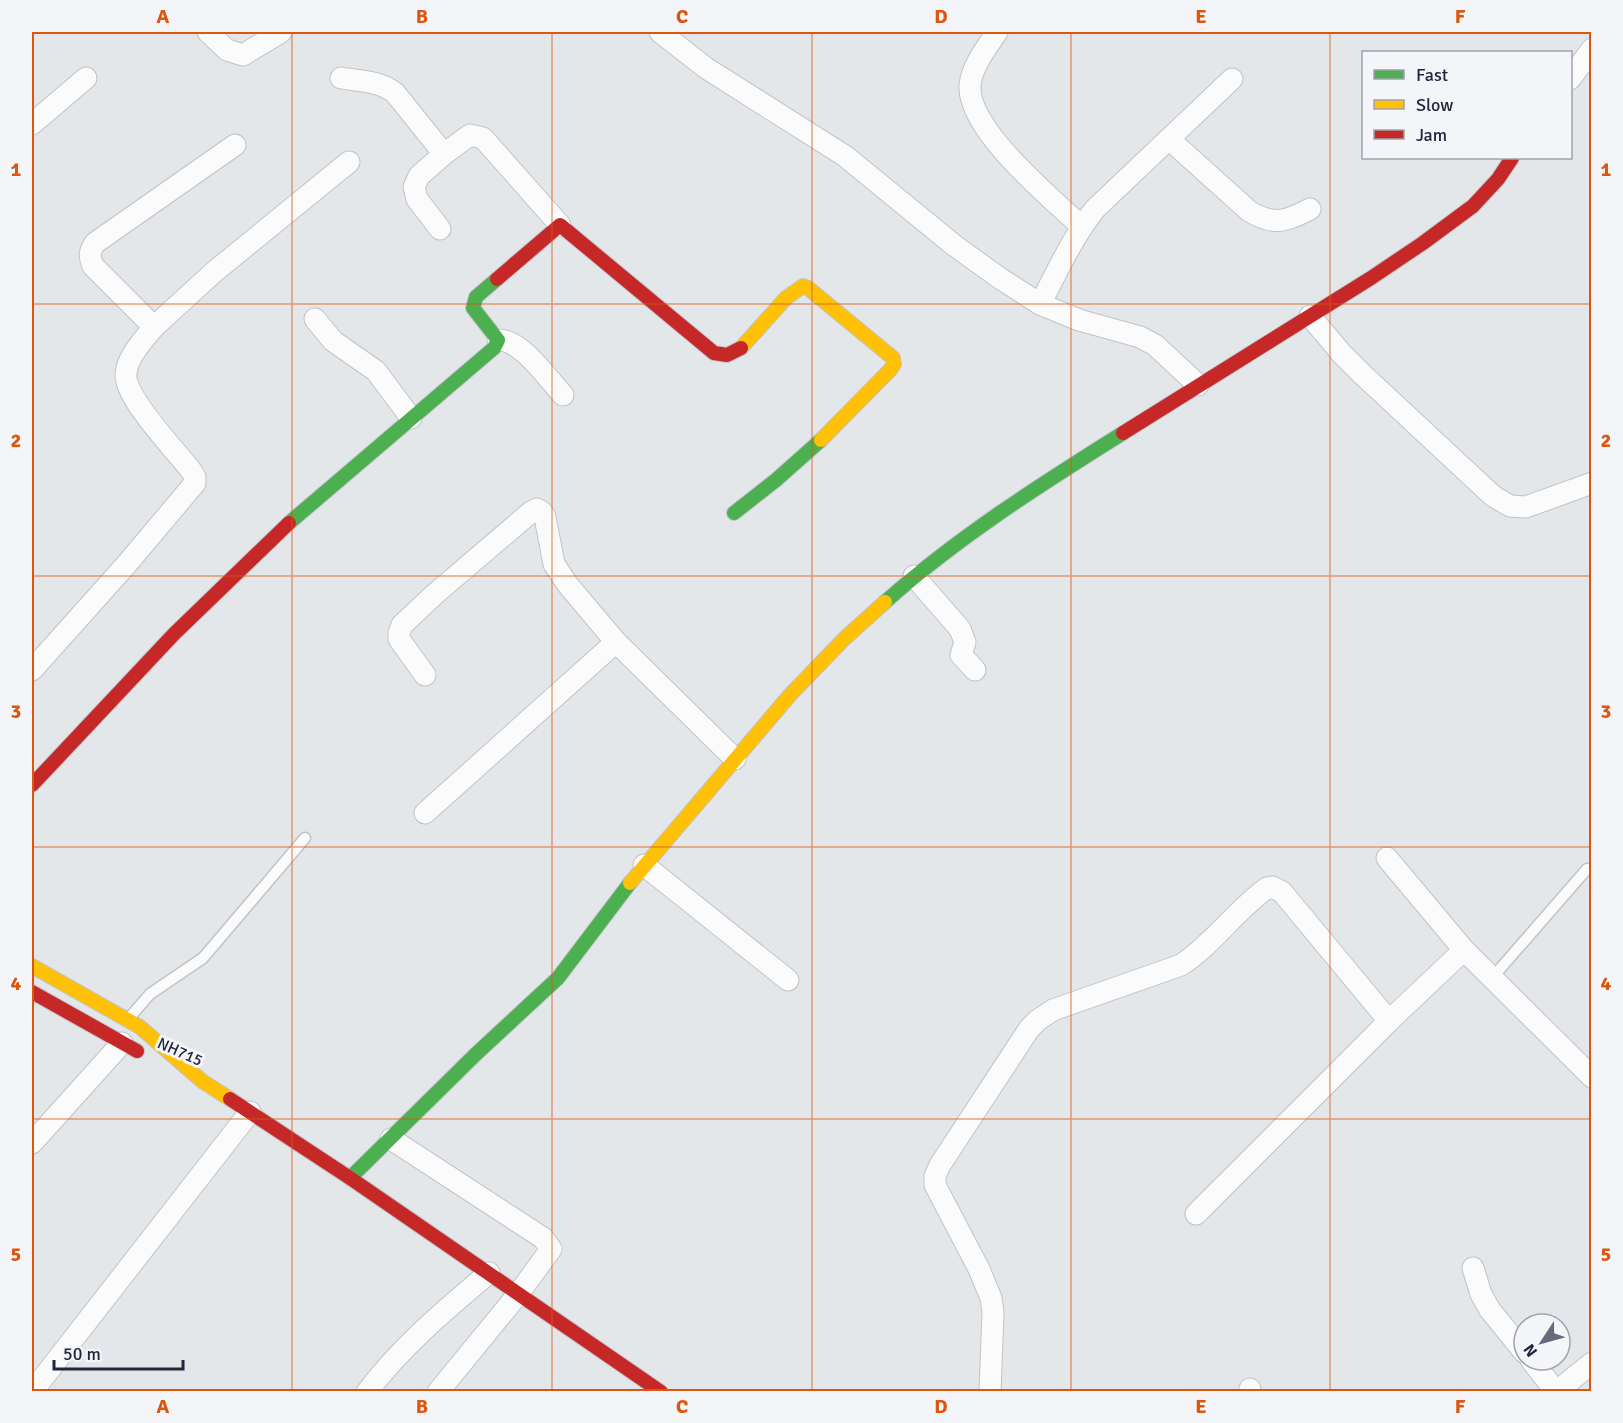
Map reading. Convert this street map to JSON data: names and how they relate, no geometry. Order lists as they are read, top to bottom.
{
  "streets": {
    "main road": ["NH715"]
  },
  "legend": ["Fast", "Slow", "Jam"],
  "scale_bar": "50 m",
  "north": "bottom left",
  "grid": {
    "columns": [
      "A",
      "B",
      "C",
      "D",
      "E",
      "F"
    ],
    "rows": [
      "1",
      "2",
      "3",
      "4",
      "5"
    ]
  }
}
